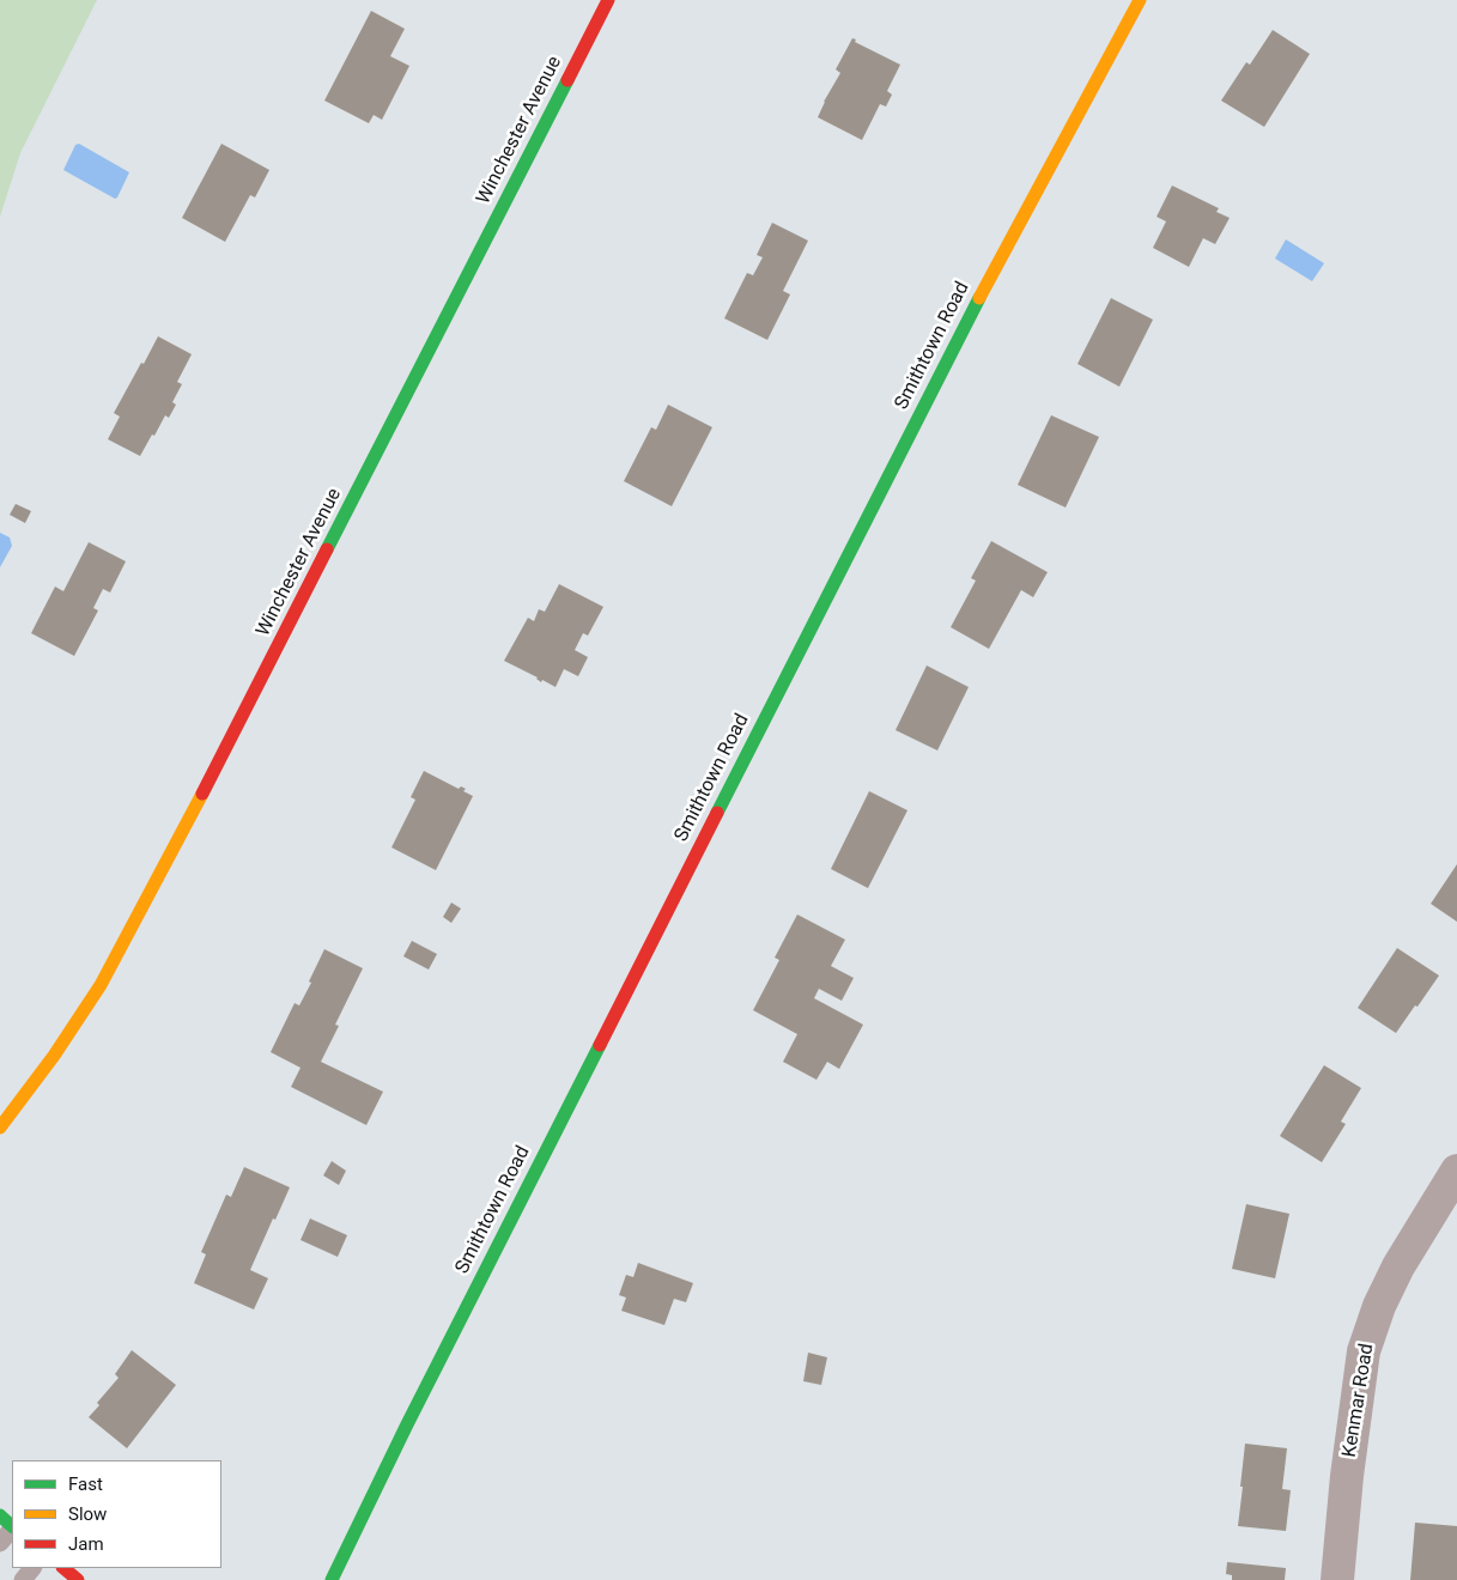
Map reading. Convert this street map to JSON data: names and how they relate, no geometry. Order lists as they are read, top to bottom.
{
  "streets": {
    "street": ["Winchester Avenue", "Smithtown Road", "Kenmar Road"]
  },
  "legend": ["Fast", "Slow", "Jam"]
}
